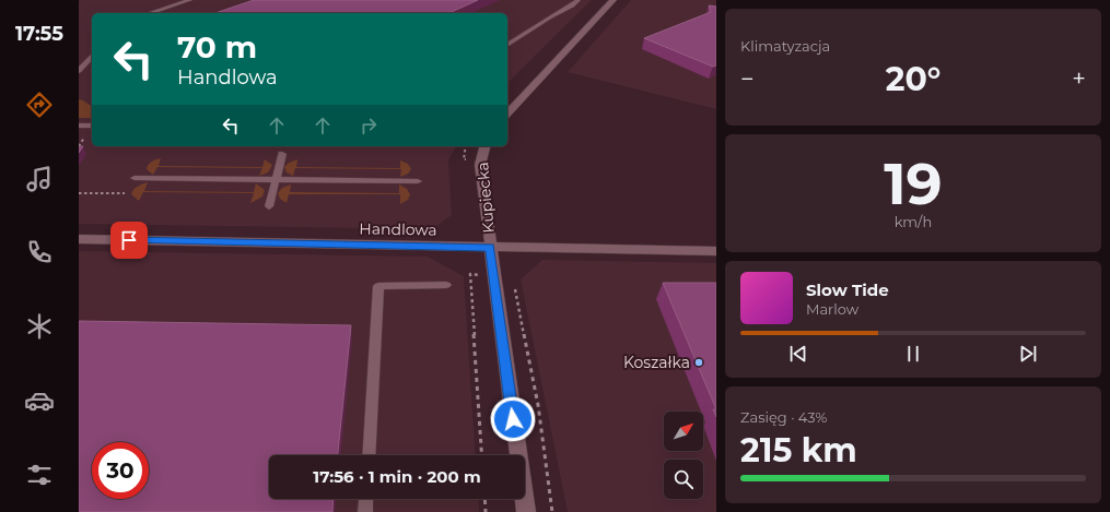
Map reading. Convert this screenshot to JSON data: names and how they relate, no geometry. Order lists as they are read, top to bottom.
{
  "streets": {
    "street": ["Kupiecka", "Handlowa"]
  },
  "crossings": [
    ["Kupiecka", "Handlowa"]
  ],
  "places": ["Koszałka"],
  "north": "top right",
  "page": {
    "tabs": "17:55",
    "tile": [
      "Klimatyzacja",
      ["19", "km/h"],
      ["Zasięg · 43%", "215 km"]
    ],
    "turn": ["70 m", "Handlowa"],
    "heat": ["−", "20°", "+"],
    "song": ["Slow Tide", "Marlow"],
    "limit": "30",
    "trip": "17:56 · 1 min · 200 m"
  }
}
